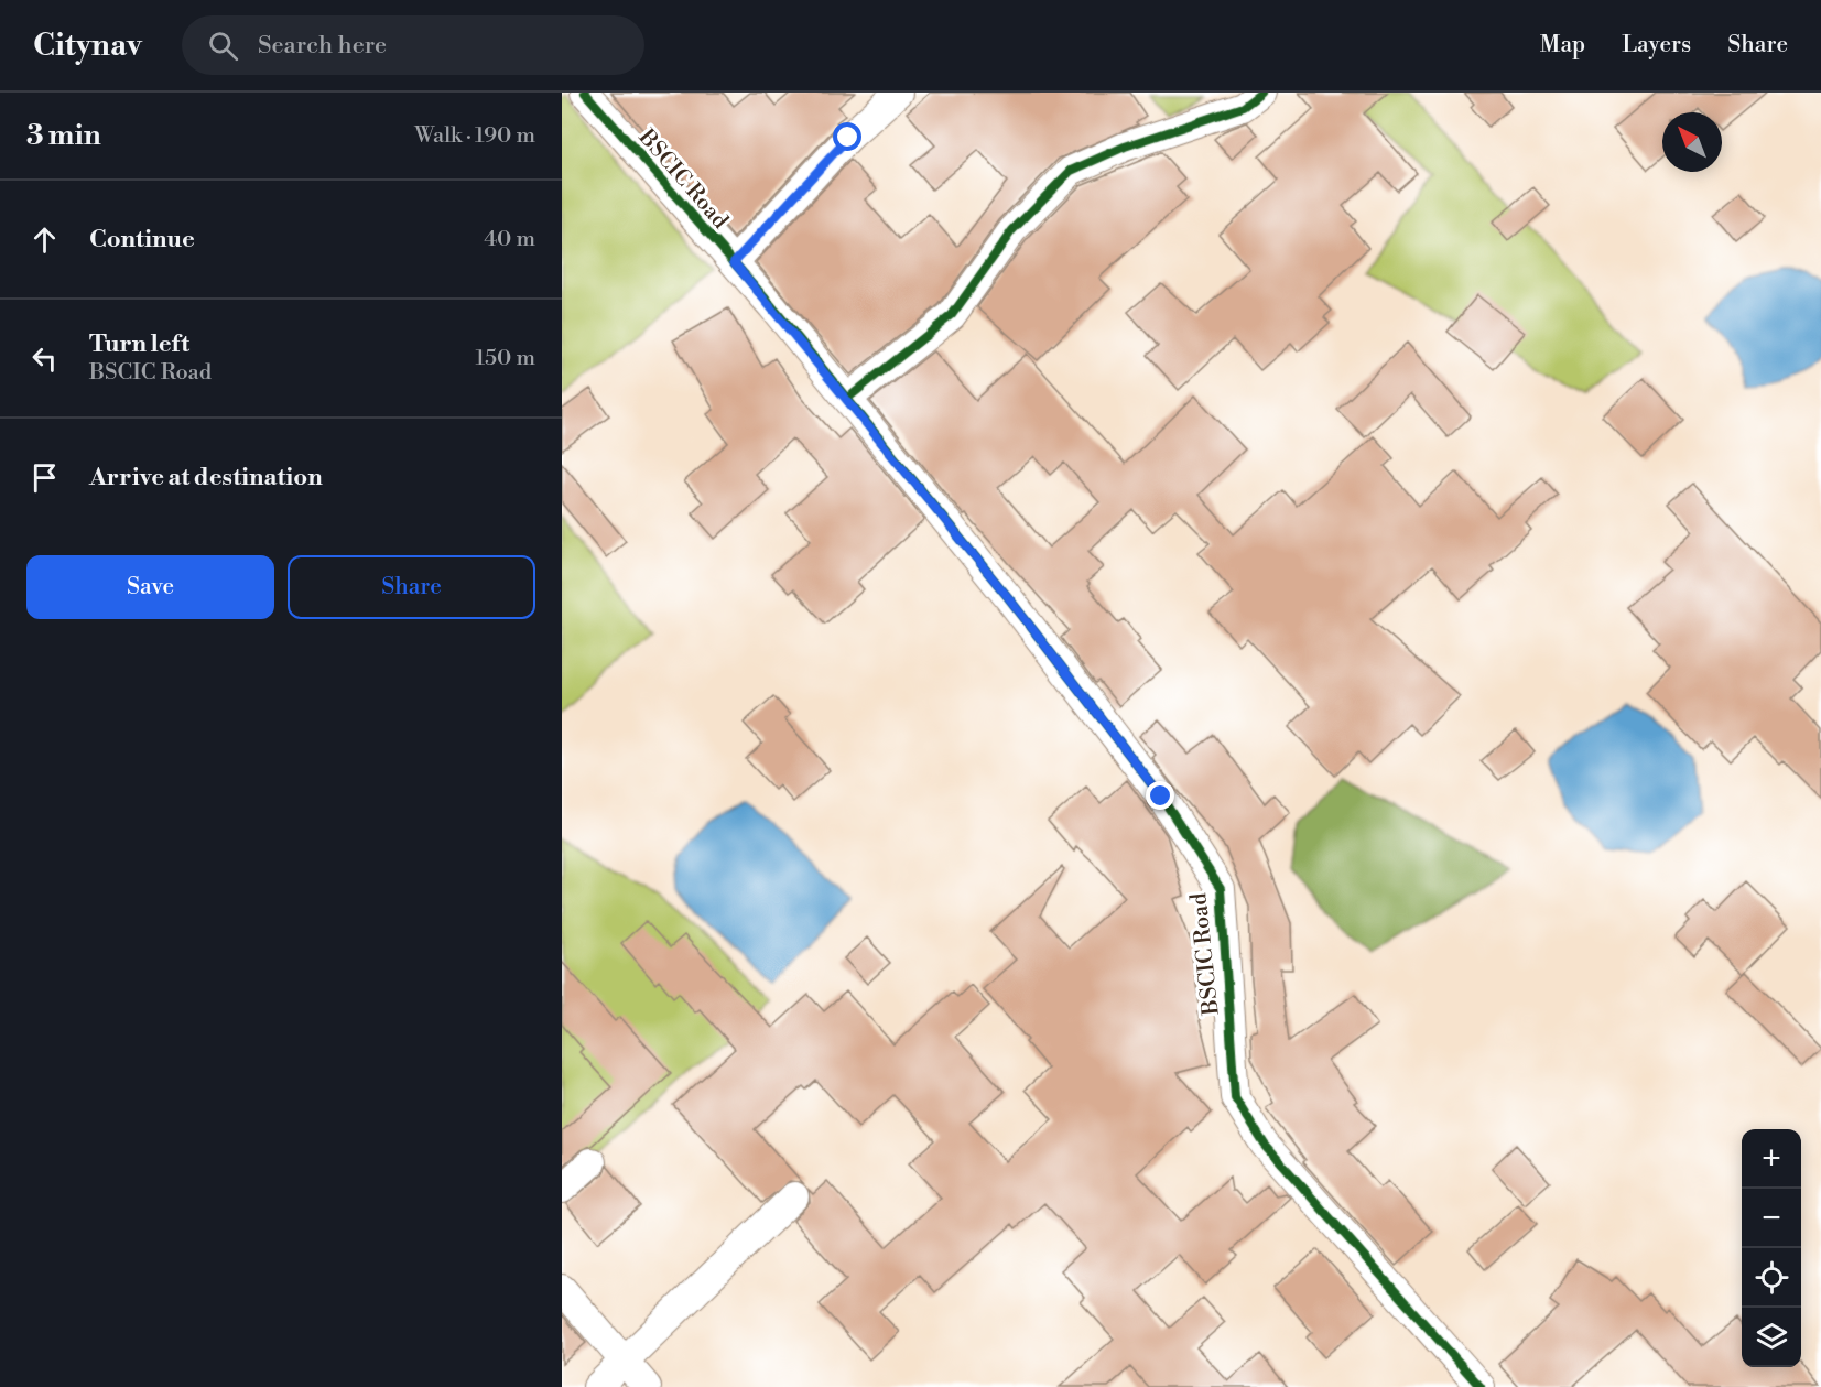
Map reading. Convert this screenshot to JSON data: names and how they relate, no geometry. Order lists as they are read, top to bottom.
{
  "streets": {
    "street": ["BSCIC Road"]
  },
  "north": "top left",
  "page": {
    "header": "Citynav",
    "search": "Search here",
    "nav": ["Map", "Layers", "Share"],
    "heading": ["3 min", "Walk · 190 m"],
    "list": [
      ["Continue", "40 m"],
      ["Turn left", "BSCIC Road", "150 m"],
      "Arrive at destination"
    ],
    "buttons": ["Save", "Share"],
    "map_buttons": ["+", "−"]
  }
}
